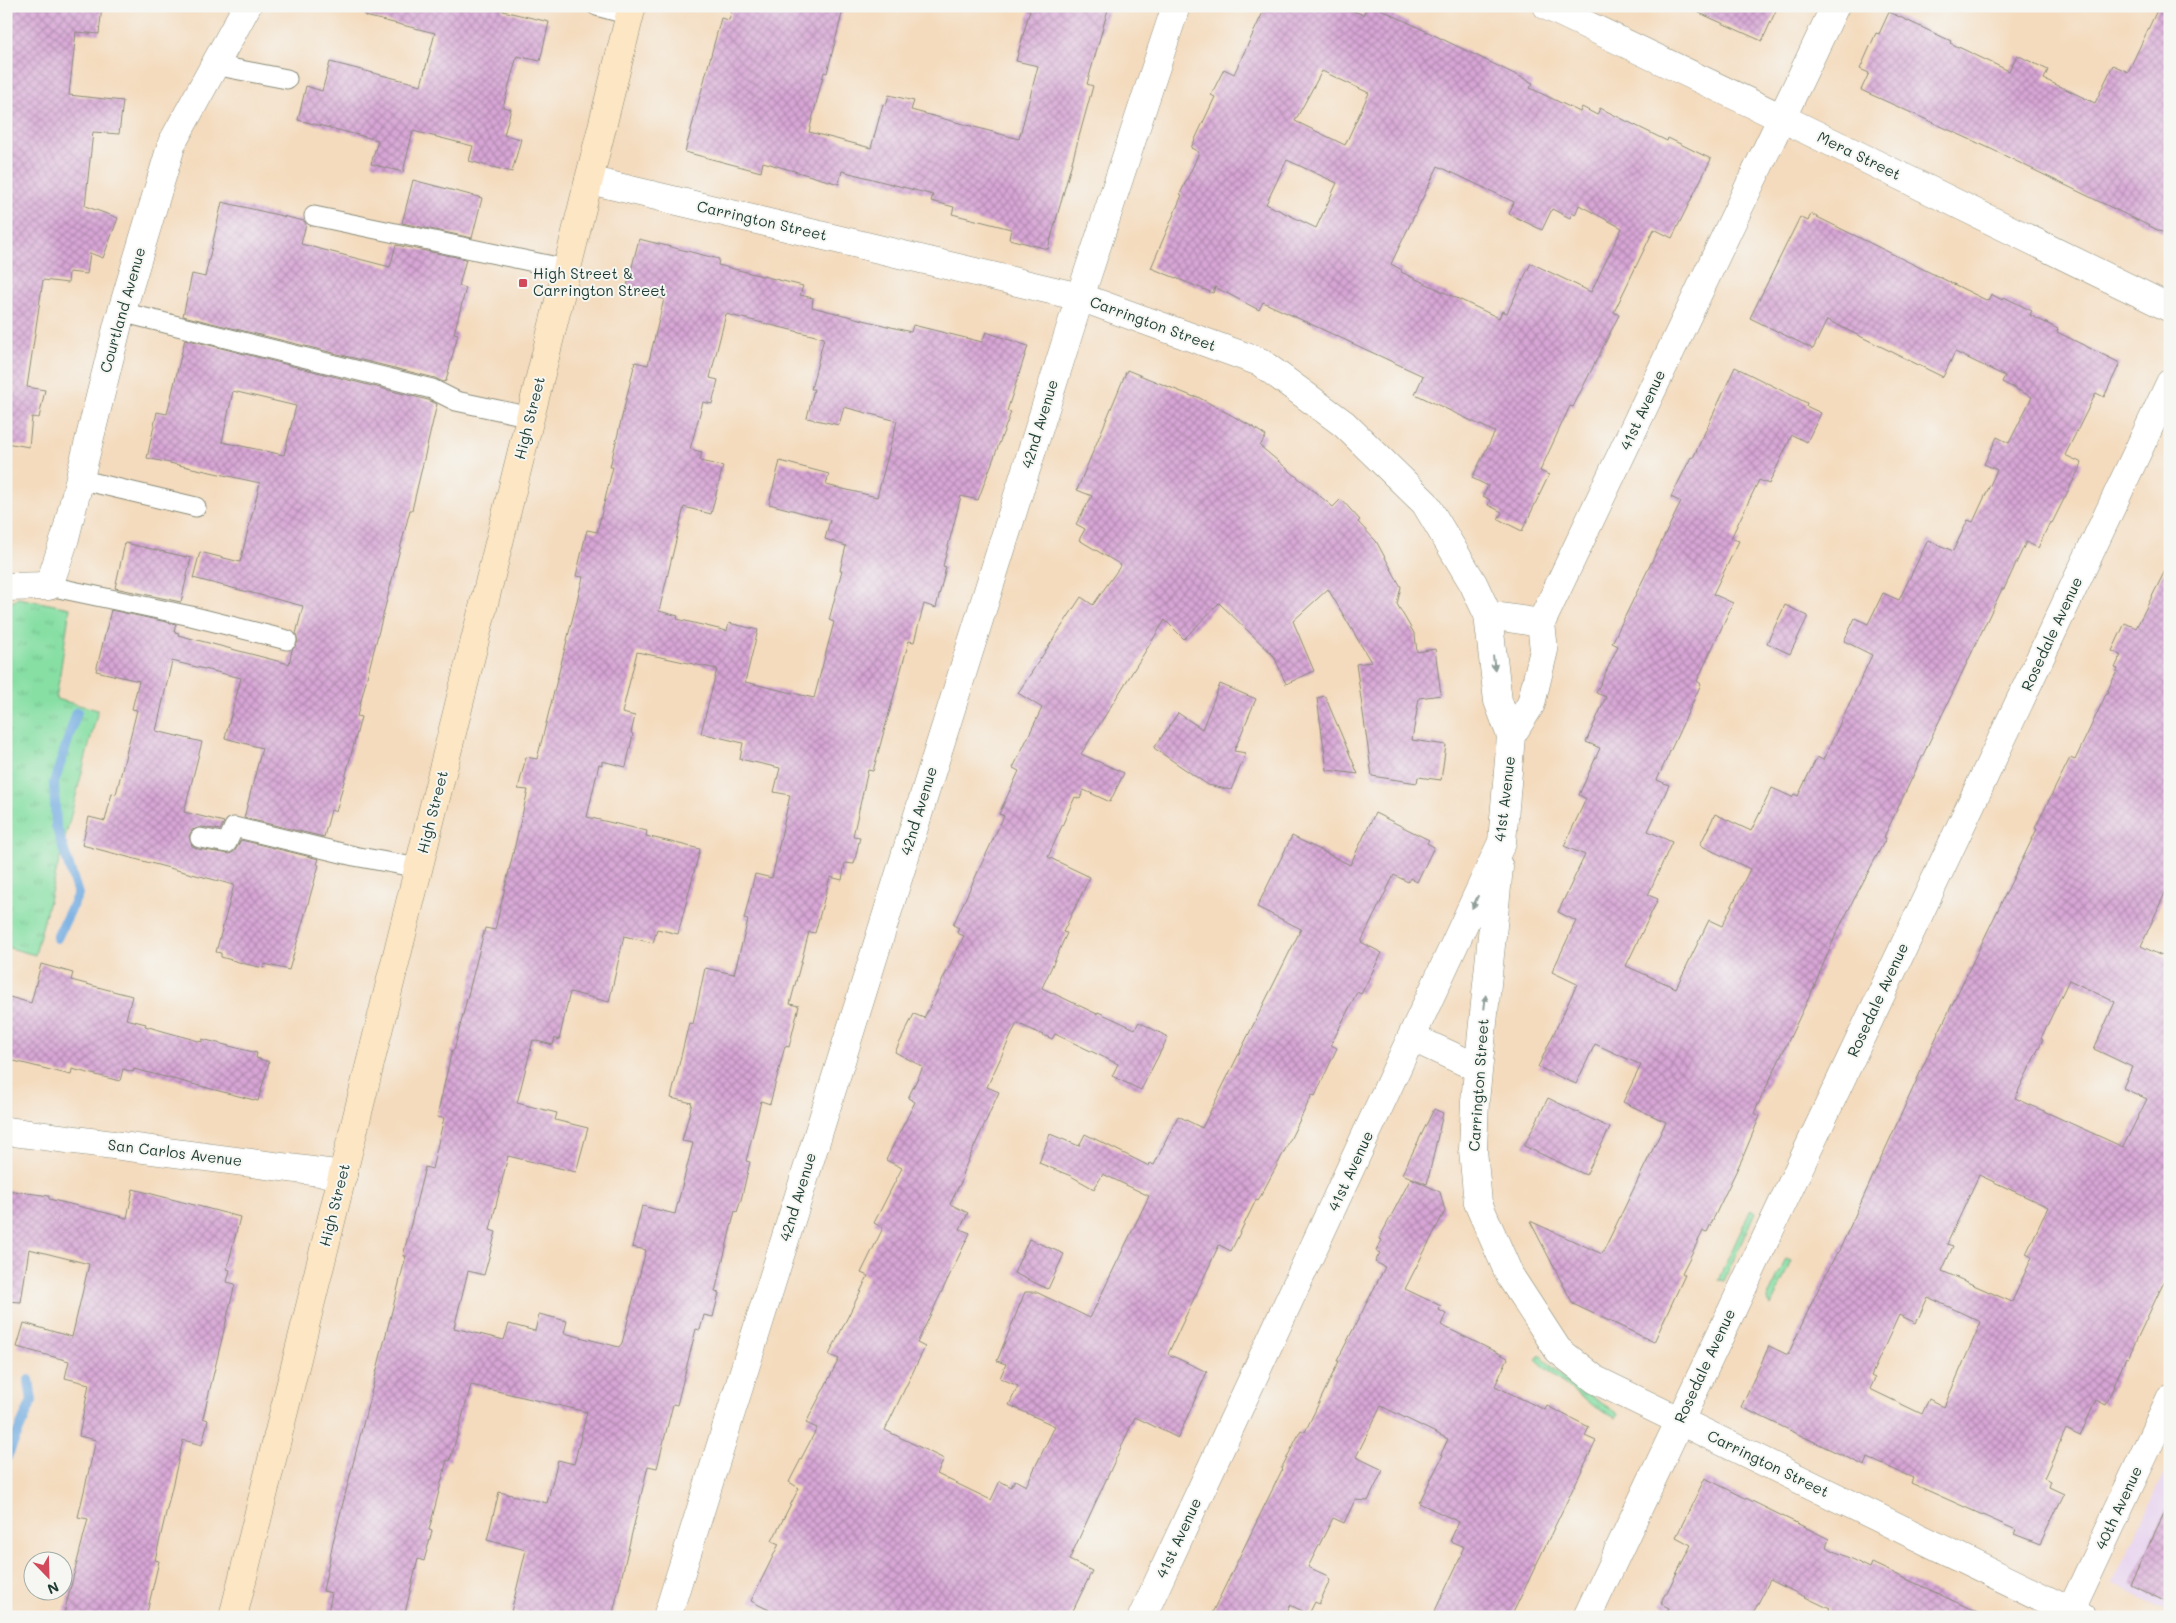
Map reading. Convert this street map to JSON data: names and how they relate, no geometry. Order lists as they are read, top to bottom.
{
  "streets": {
    "main road": ["High Street"],
    "street": [
      "Mera Street",
      "Carrington Street",
      "Courtland Avenue",
      "41st Avenue",
      "42nd Avenue",
      "Rosedale Avenue",
      "San Carlos Avenue",
      "40th Avenue"
    ]
  },
  "crossings": [
    ["Mera Street", "41st Avenue"],
    ["Carrington Street", "41st Avenue"],
    ["Carrington Street", "High Street"],
    ["Carrington Street", "42nd Avenue"],
    ["Carrington Street", "Rosedale Avenue"],
    ["Carrington Street", "40th Avenue"],
    ["High Street", "San Carlos Avenue"]
  ],
  "places": {
    "transit": ["High Street & Carrington Street"]
  },
  "north": "bottom right"
}
